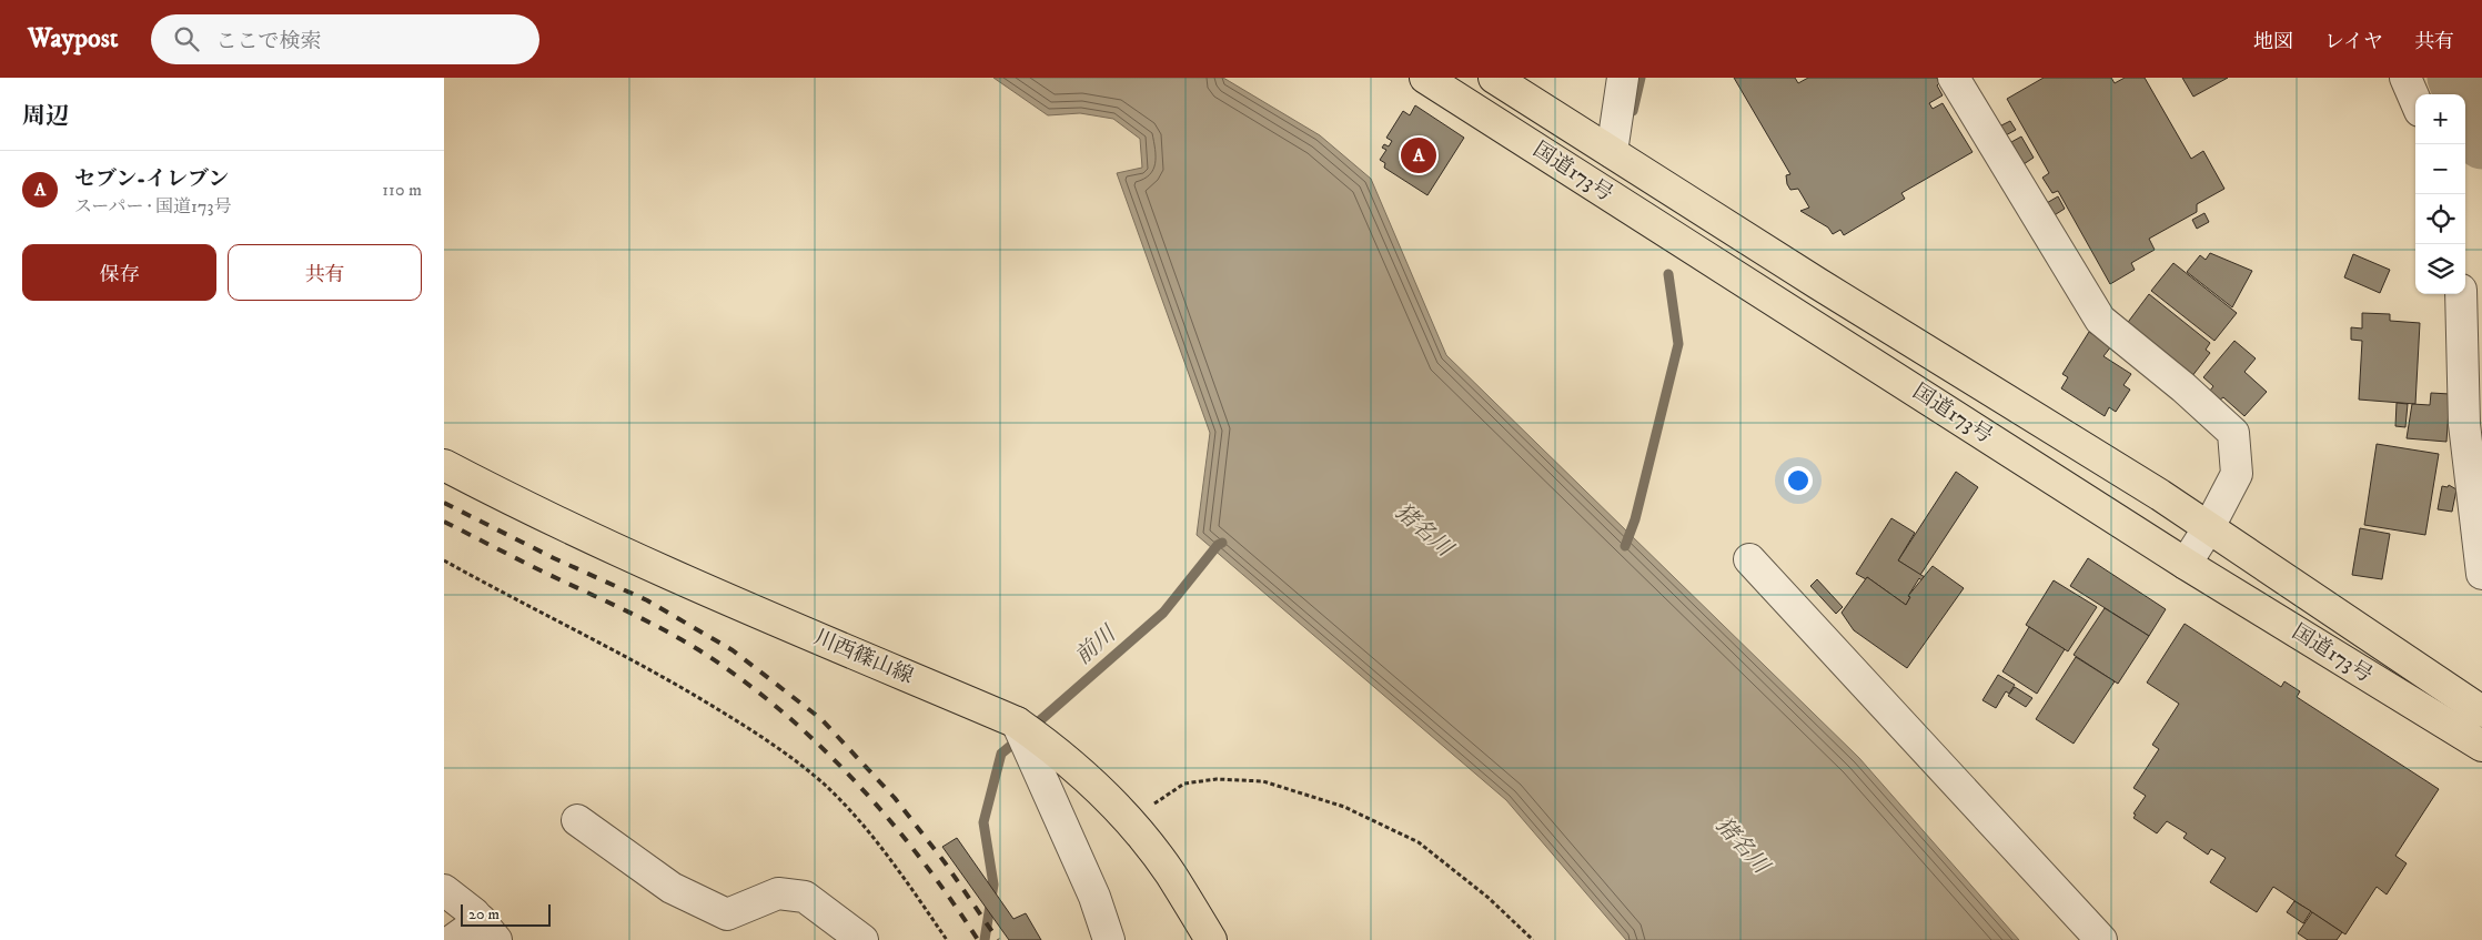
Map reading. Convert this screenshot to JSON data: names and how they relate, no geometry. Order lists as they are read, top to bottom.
{
  "streets": {
    "main road": ["国道173号", "川西篠山線"]
  },
  "water": ["猪名川", "前川"],
  "scale_bar": "20 m",
  "page": {
    "header": "Waypost",
    "search": "ここで検索",
    "nav": ["地図", "レイヤ", "共有"],
    "heading": "周辺",
    "map_buttons": ["+", "−"],
    "pins": "A",
    "list": [
      {
        "mark": "A",
        "name": "セブン-イレブン",
        "note": "スーパー · 国道173号",
        "value": "110 m"
      }
    ],
    "buttons": ["保存", "共有"],
    "scale": "20 m"
  }
}
